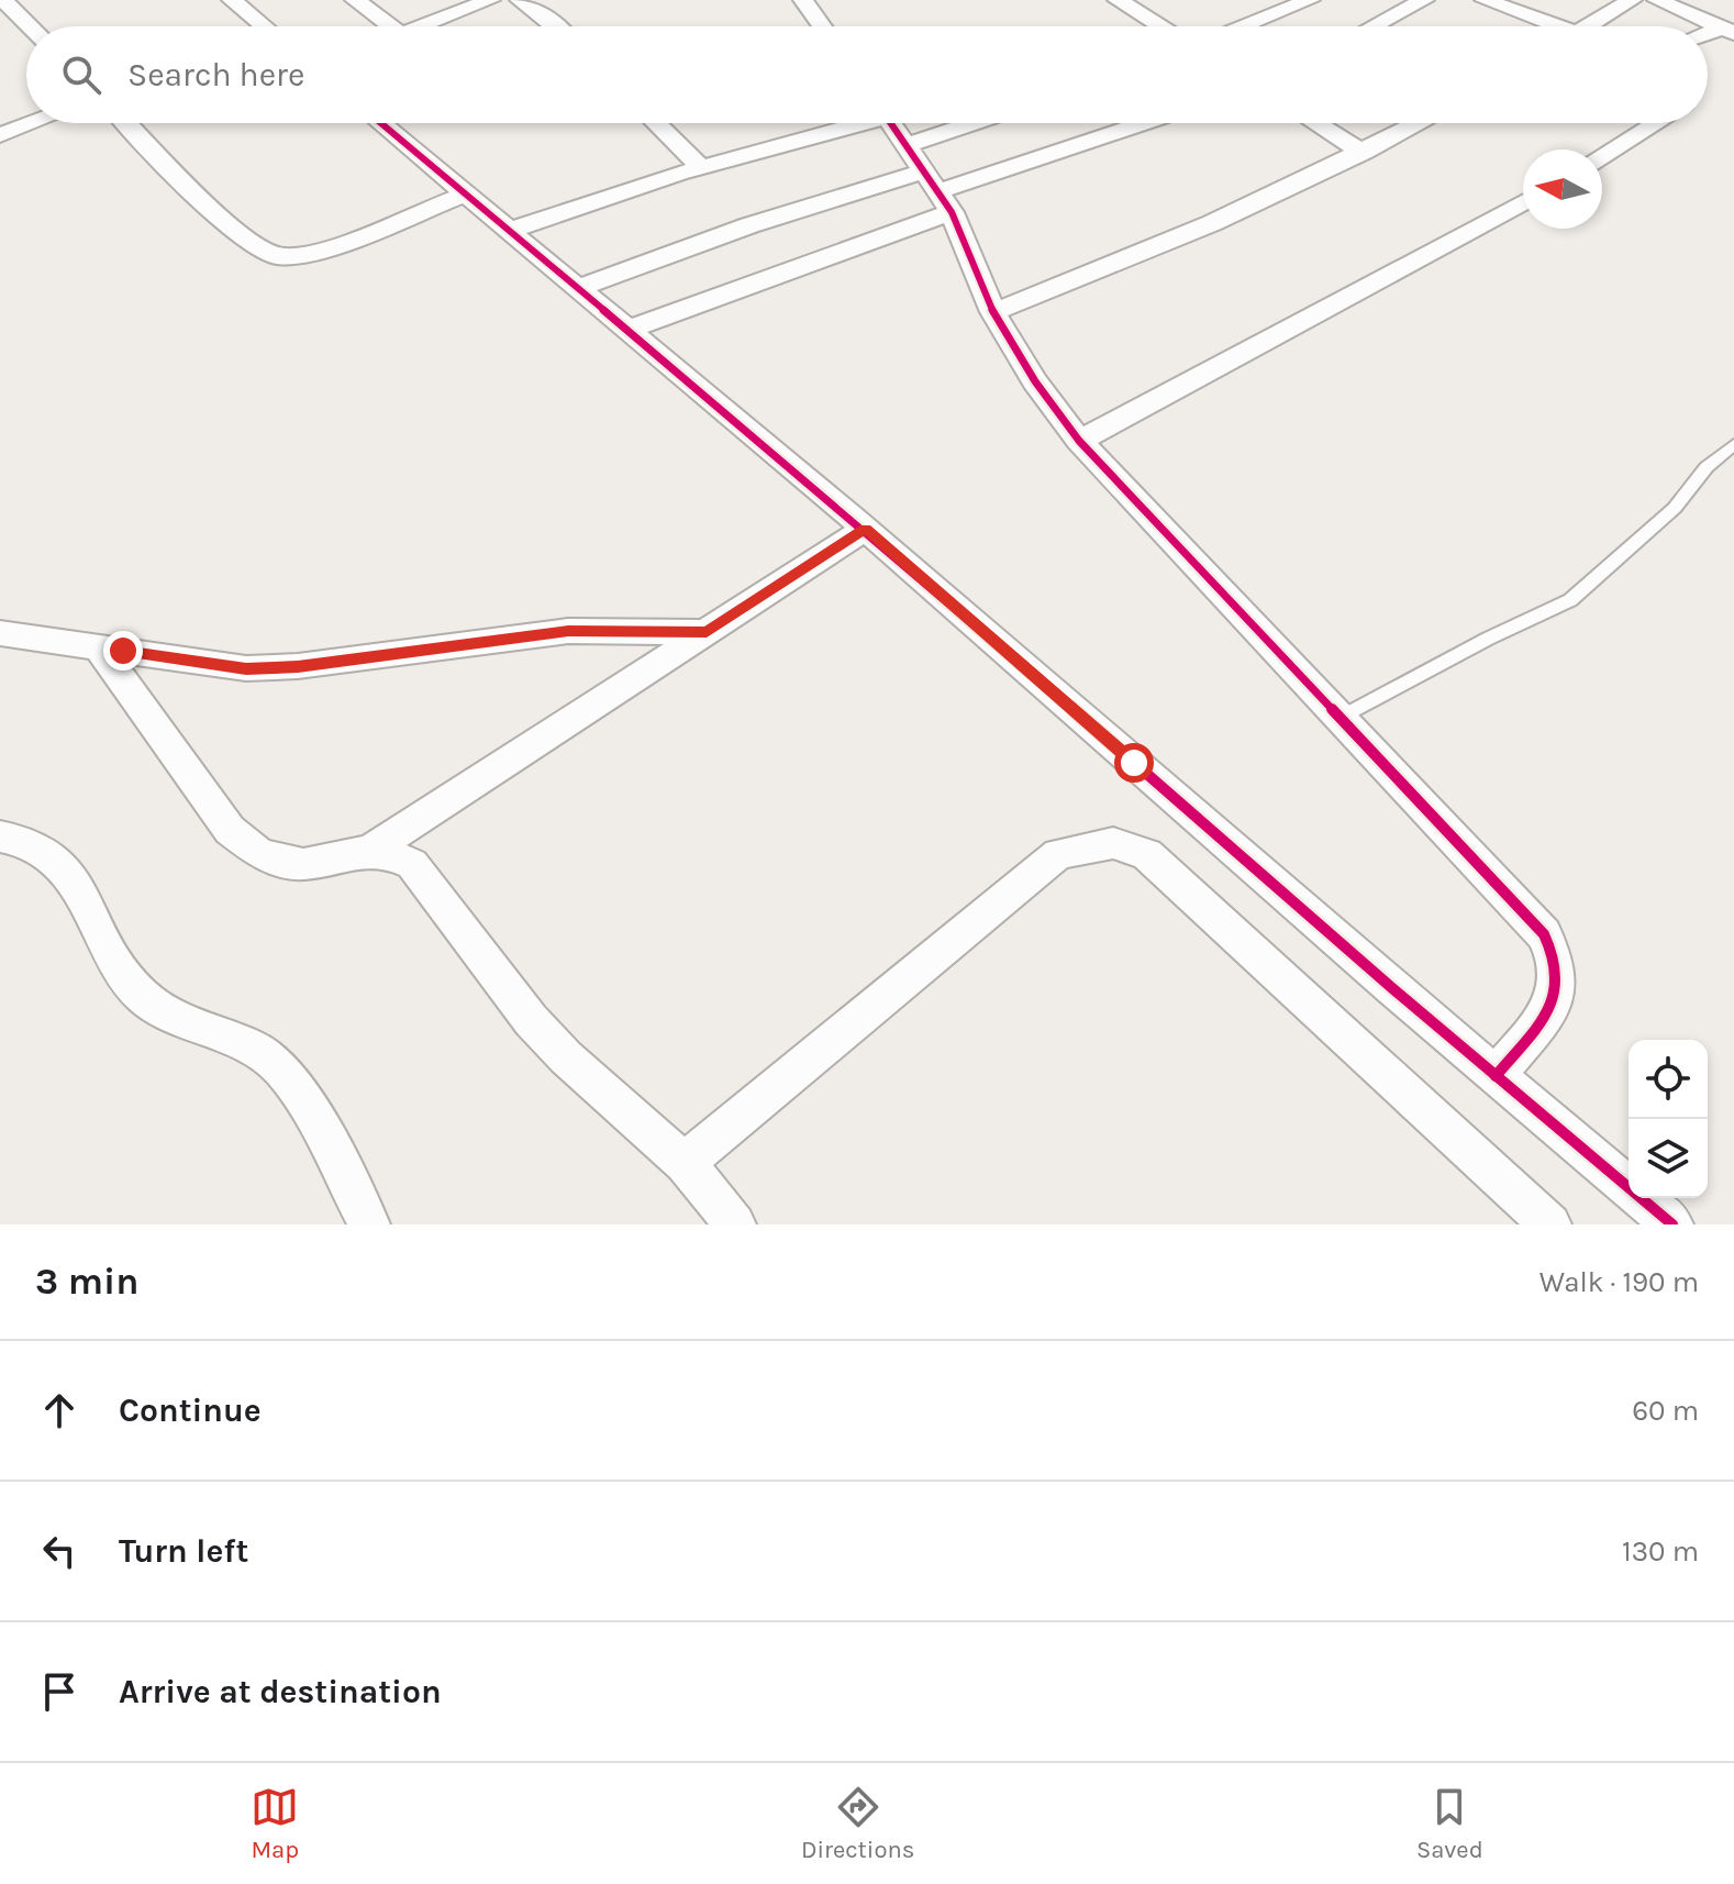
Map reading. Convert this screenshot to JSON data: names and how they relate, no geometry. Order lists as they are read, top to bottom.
{
  "north": "left",
  "page": {
    "search": "Search here",
    "heading": ["3 min", "Walk · 190 m"],
    "list": [
      ["Continue", "60 m"],
      ["Turn left", "130 m"],
      "Arrive at destination"
    ],
    "nav": ["Map", "Directions", "Saved"]
  }
}
